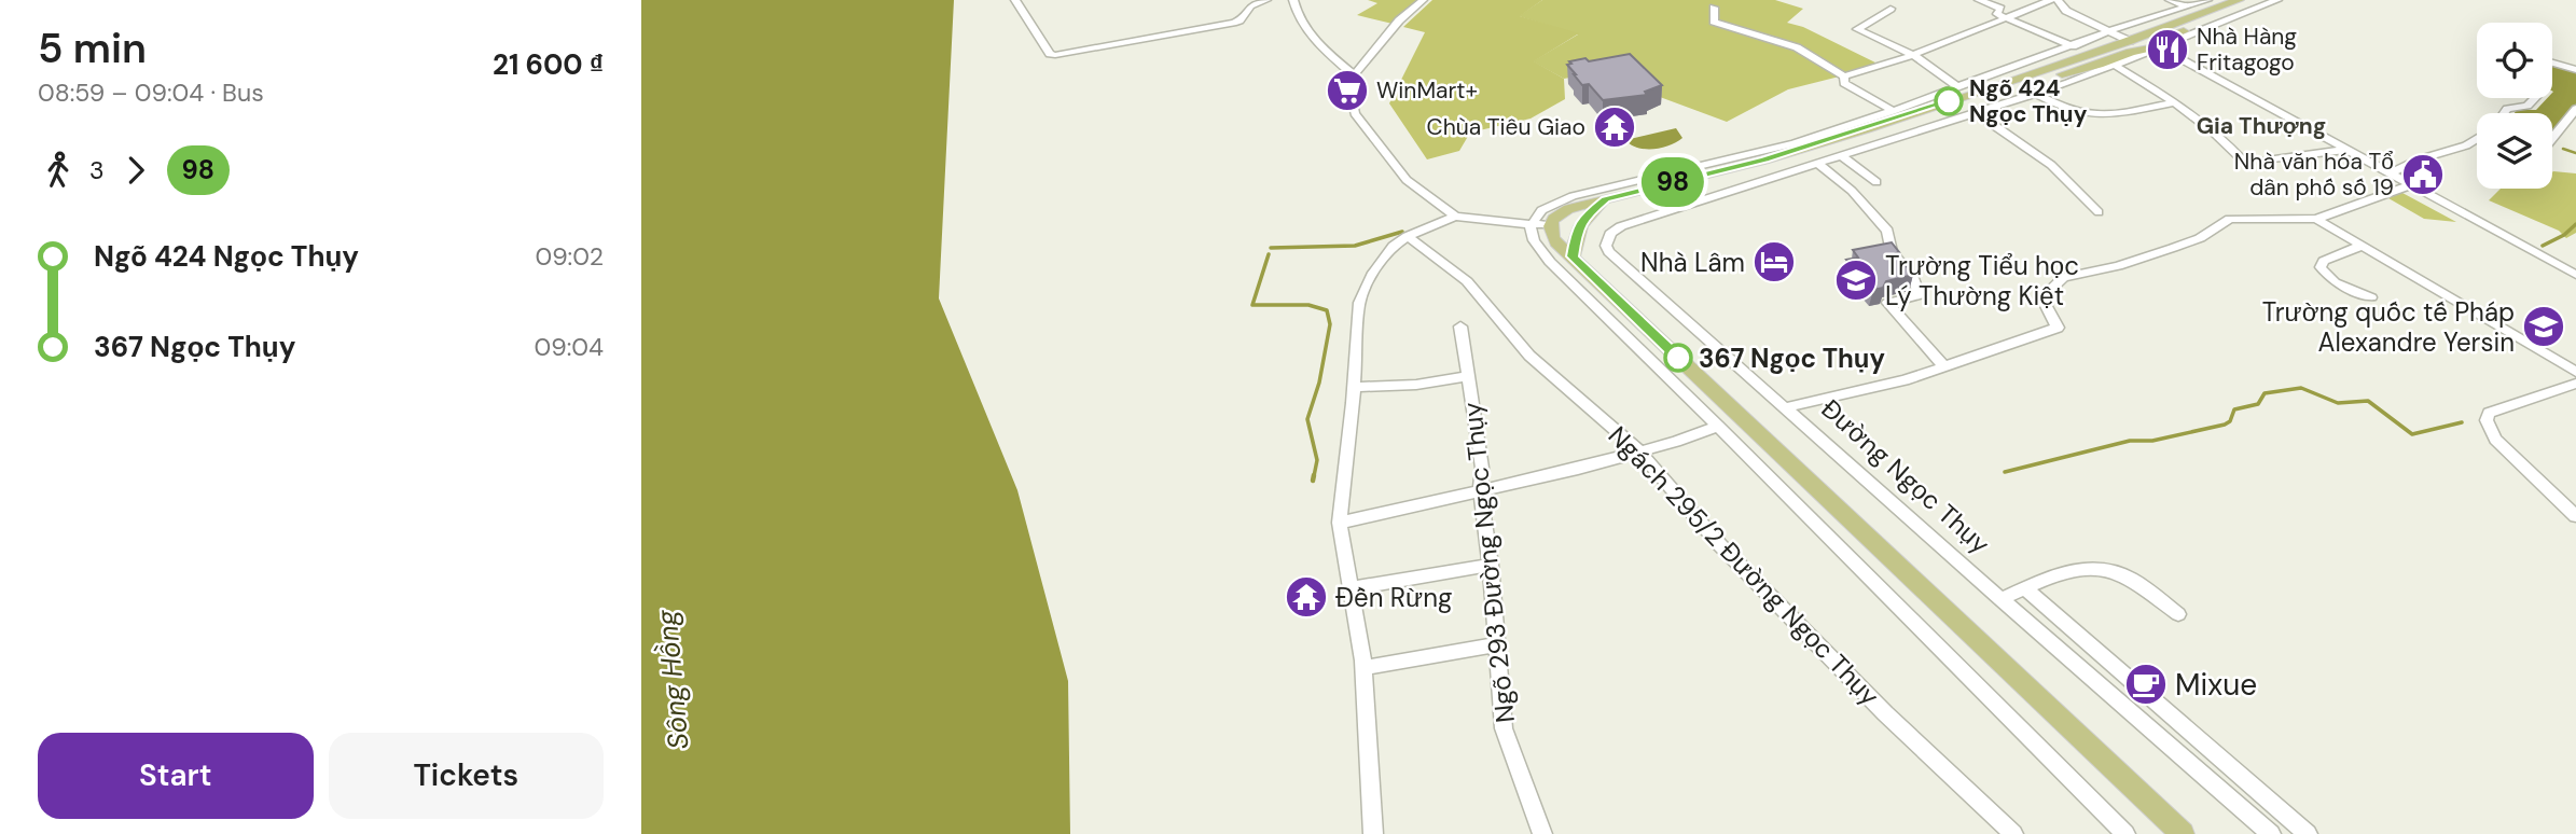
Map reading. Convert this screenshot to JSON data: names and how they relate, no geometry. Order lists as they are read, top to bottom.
{
  "streets": {
    "street": ["Đường Ngọc Thụy", "Ngõ 293 Đường Ngọc Thụy", "Ngách 295/2 Đường Ngọc Thụy"]
  },
  "districts": ["Gia Thượng"],
  "water": ["Sông Hồng"],
  "places": {
    "restaurant": ["Nhà Hàng Fritagogo"],
    "supermarket": ["WinMart+"],
    "other": ["Ngõ 424 Ngọc Thụy", "367 Ngọc Thụy"],
    "temple": ["Chùa Tiêu Giao", "Đền Rừng"],
    "public building": ["Nhà văn hóa Tổ dân phố số 19"],
    "hotel": ["Nhà Lâm"],
    "school or university": ["Trường Tiểu học Lý Thường Kiệt", "Trường quốc tế Pháp Alexandre Yersin"],
    "cafe": ["Mixue"]
  },
  "lines": ["bus line 98"],
  "page": {
    "heading": ["5 min", "08:59 – 09:04 · Bus", "21 600 ₫"],
    "on_map": "98",
    "legs": ["3", "98"],
    "list": [
      {
        "name": "Ngõ 424 Ngọc Thụy",
        "value": "09:02"
      },
      {
        "name": "367 Ngọc Thụy",
        "value": "09:04"
      }
    ],
    "buttons": ["Start", "Tickets"]
  }
}
